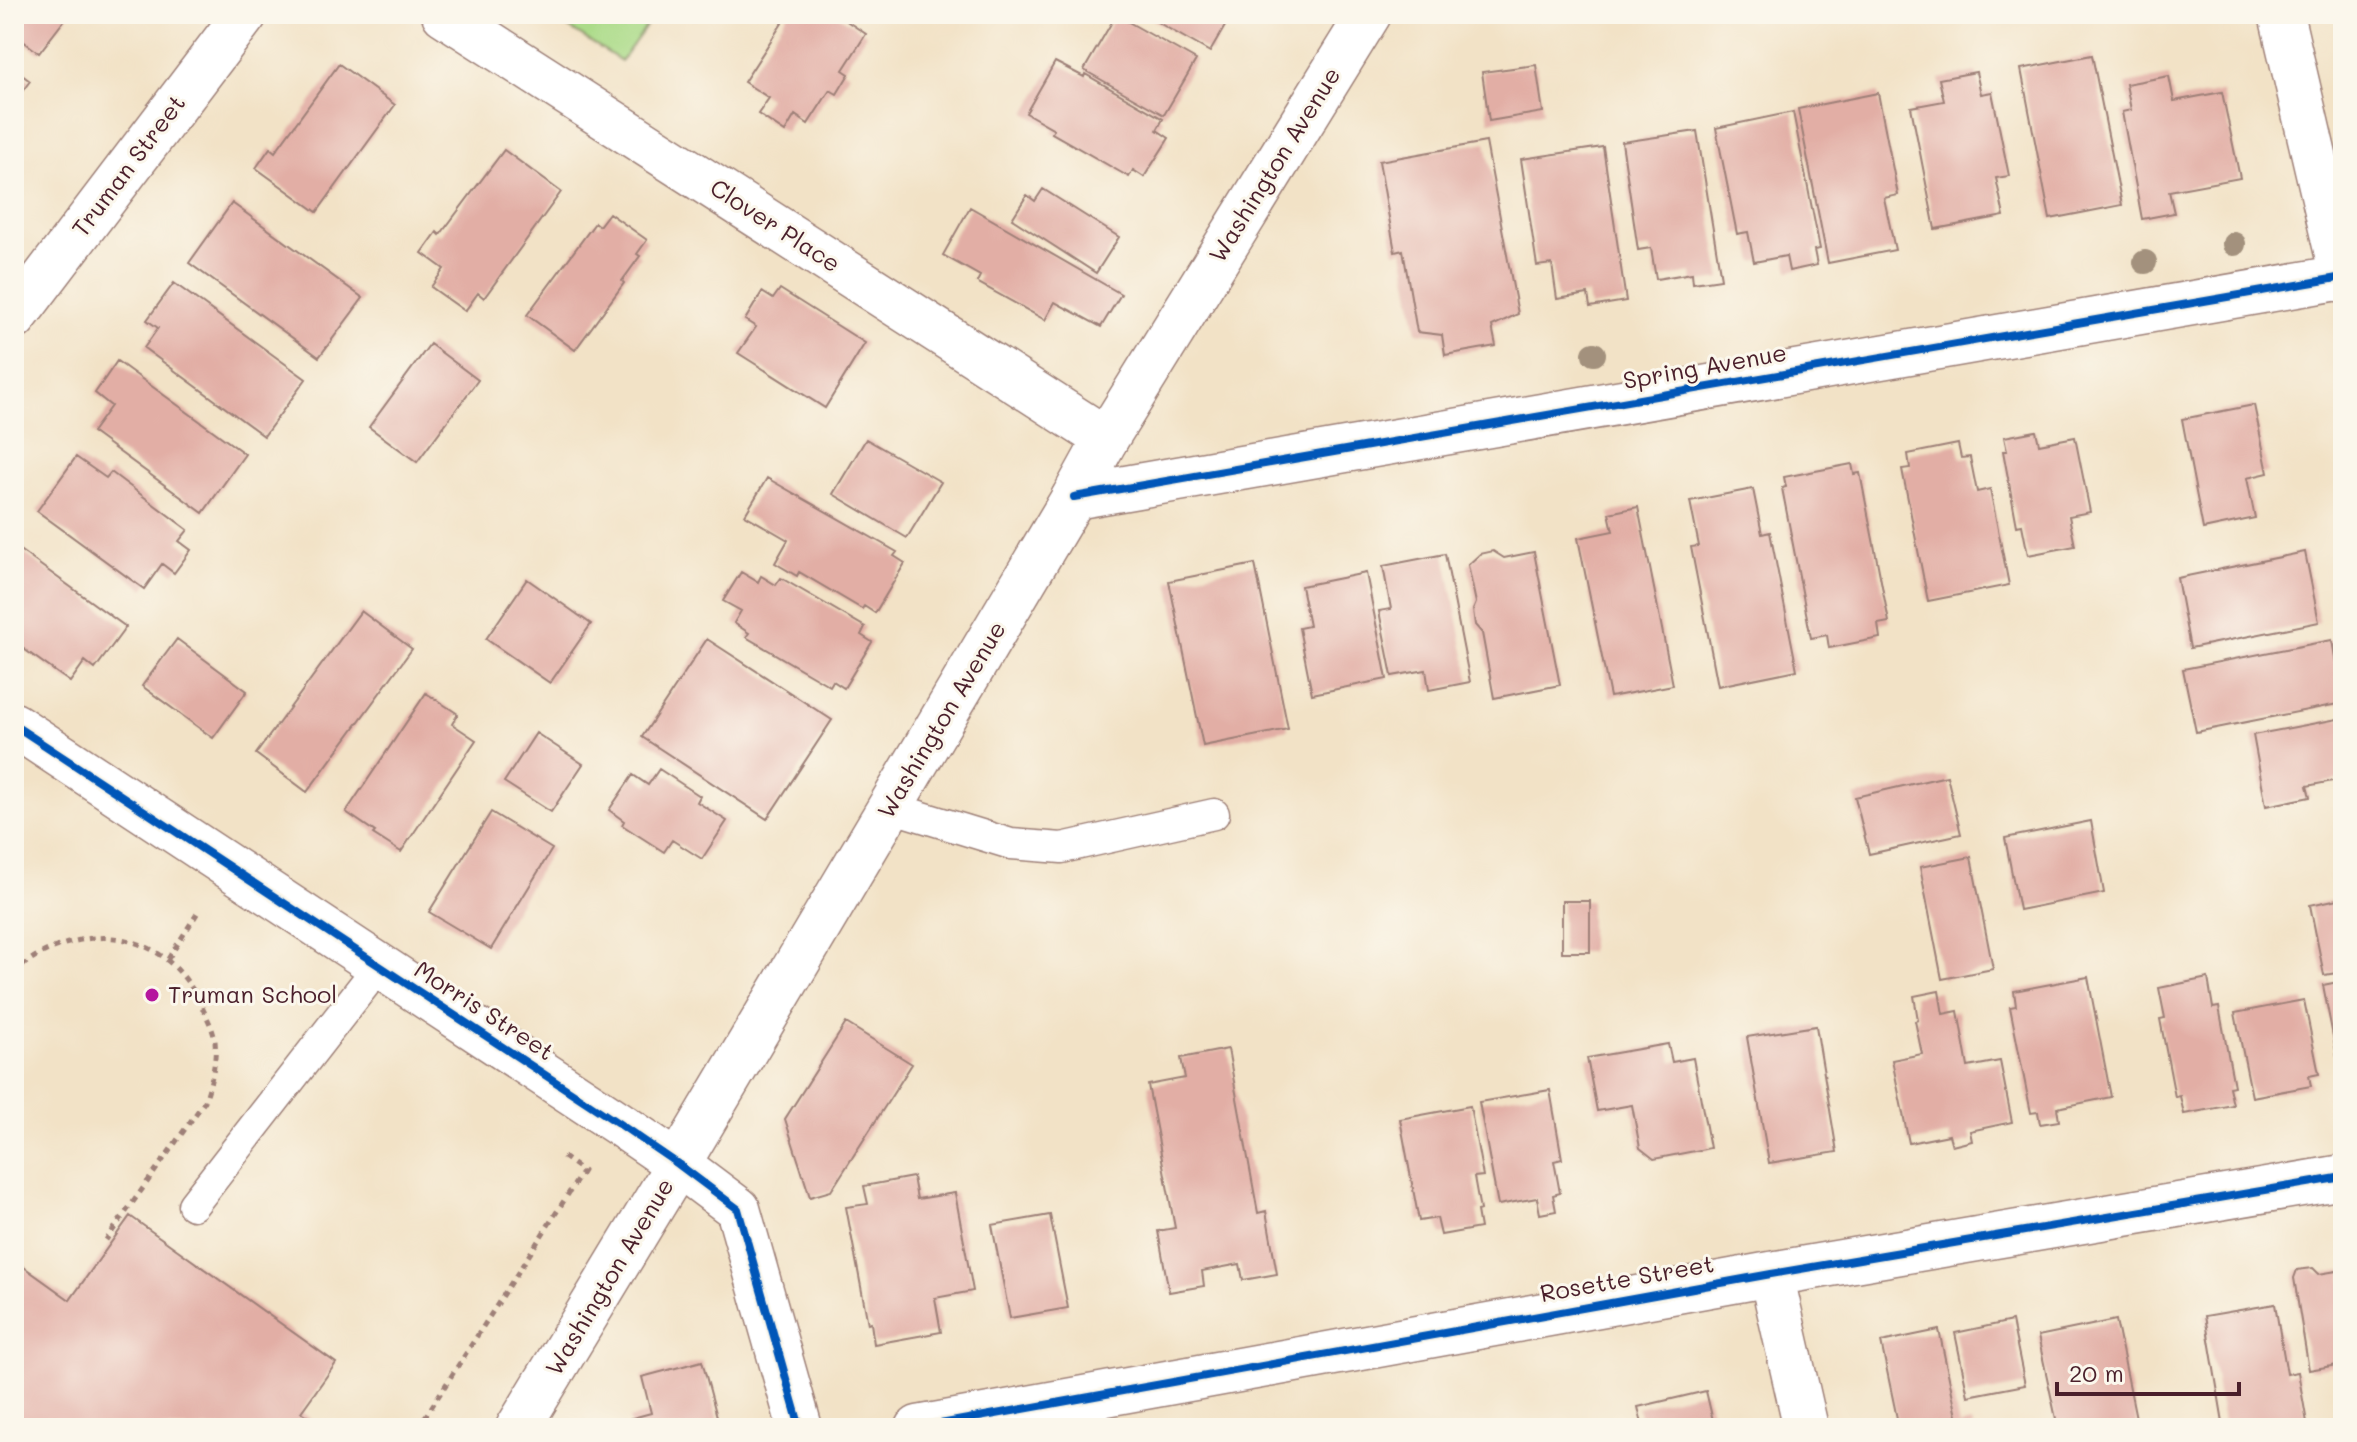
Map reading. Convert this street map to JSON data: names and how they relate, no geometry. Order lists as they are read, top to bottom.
{
  "streets": {
    "street": [
      "Washington Avenue",
      "Truman Street",
      "Clover Place",
      "Spring Avenue",
      "Morris Street",
      "Rosette Street"
    ]
  },
  "crossings": [
    ["Washington Avenue", "Clover Place"],
    ["Washington Avenue", "Spring Avenue"],
    ["Washington Avenue", "Morris Street"]
  ],
  "places": ["Truman School"],
  "scale_bar": "20 m"
}
